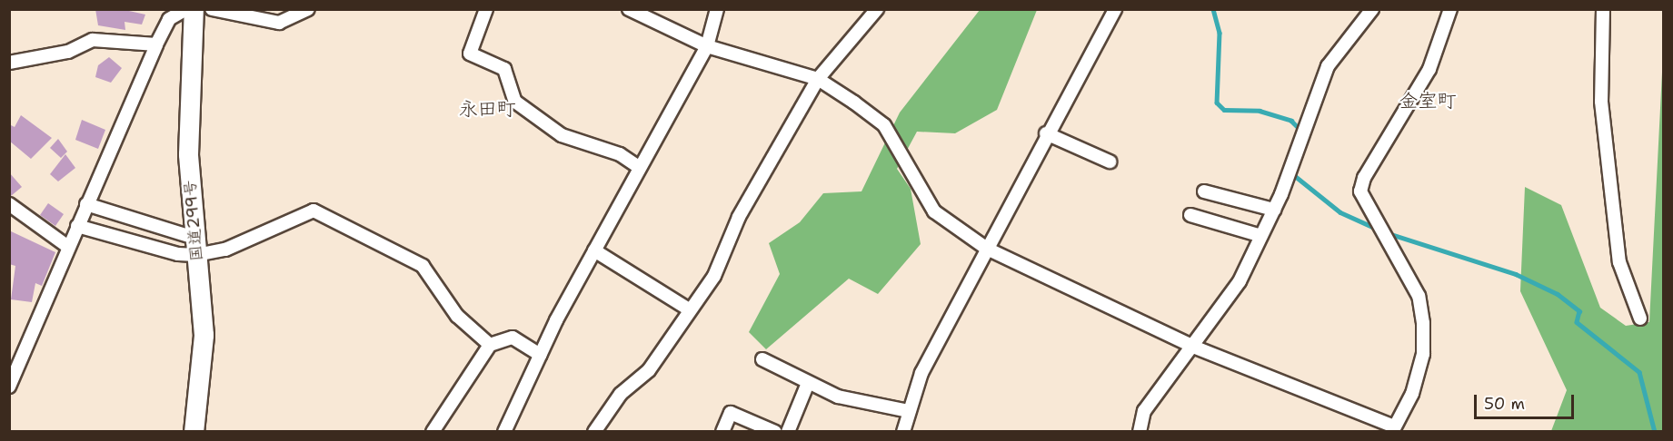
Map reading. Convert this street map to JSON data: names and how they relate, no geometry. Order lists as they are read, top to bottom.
{
  "streets": {
    "highway": ["国道299号"]
  },
  "districts": ["金室町", "永田町"],
  "scale_bar": "50 m"
}
